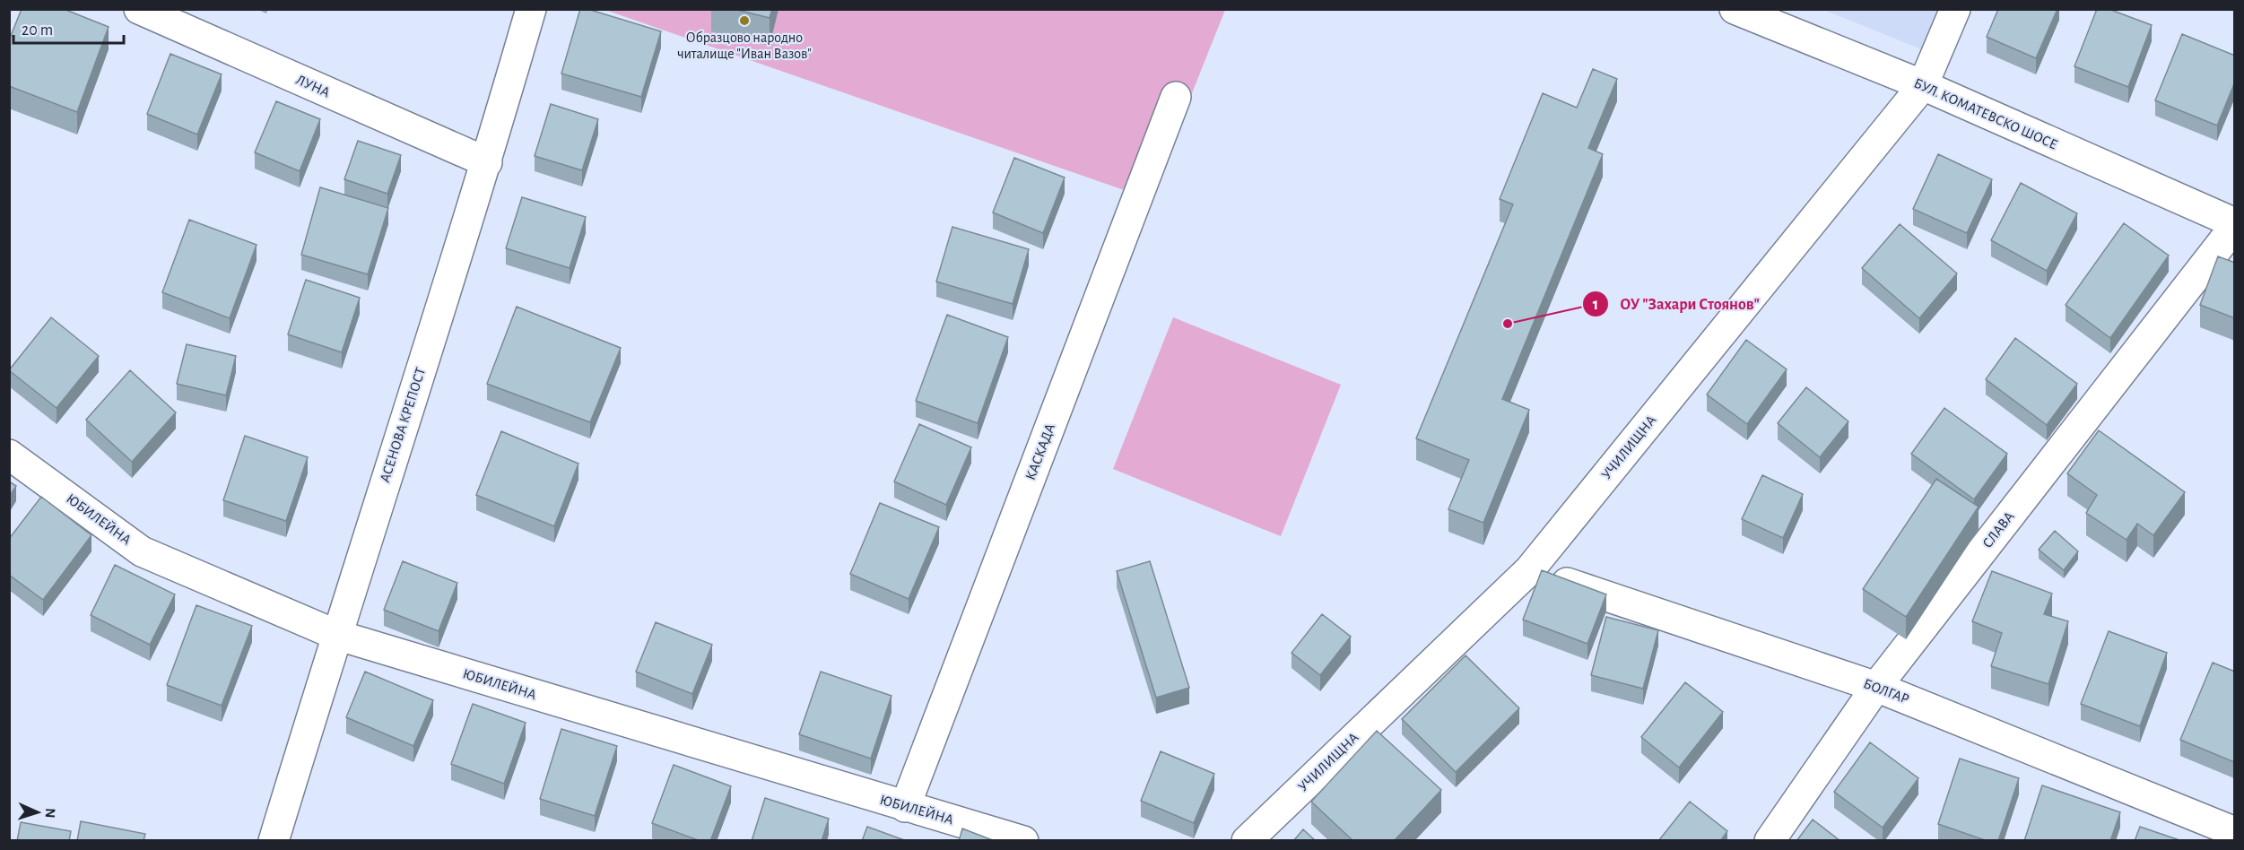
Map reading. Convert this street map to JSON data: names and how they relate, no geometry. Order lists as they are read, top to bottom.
{
  "streets": {
    "street": [
      "ЛУНА",
      "БУЛ. КОМАТЕВСКО ШОСЕ",
      "АСЕНОВА КРЕПОСТ",
      "УЧИЛИЩНА",
      "КАСКАДА",
      "ЮБИЛЕЙНА",
      "СЛАВА",
      "БОЛГАР"
    ]
  },
  "crossings": [
    ["ЛУНА", "АСЕНОВА КРЕПОСТ"],
    ["БУЛ. КОМАТЕВСКО ШОСЕ", "УЧИЛИЩНА"],
    ["БУЛ. КОМАТЕВСКО ШОСЕ", "СЛАВА"],
    ["АСЕНОВА КРЕПОСТ", "ЮБИЛЕЙНА"],
    ["УЧИЛИЩНА", "БОЛГАР"],
    ["КАСКАДА", "ЮБИЛЕЙНА"],
    ["СЛАВА", "БОЛГАР"]
  ],
  "places": ["Образцово народно читалище \"Иван Вазов\"", "ОУ \"Захари Стоянов\""],
  "scale_bar": "20 m",
  "north": "right"
}
